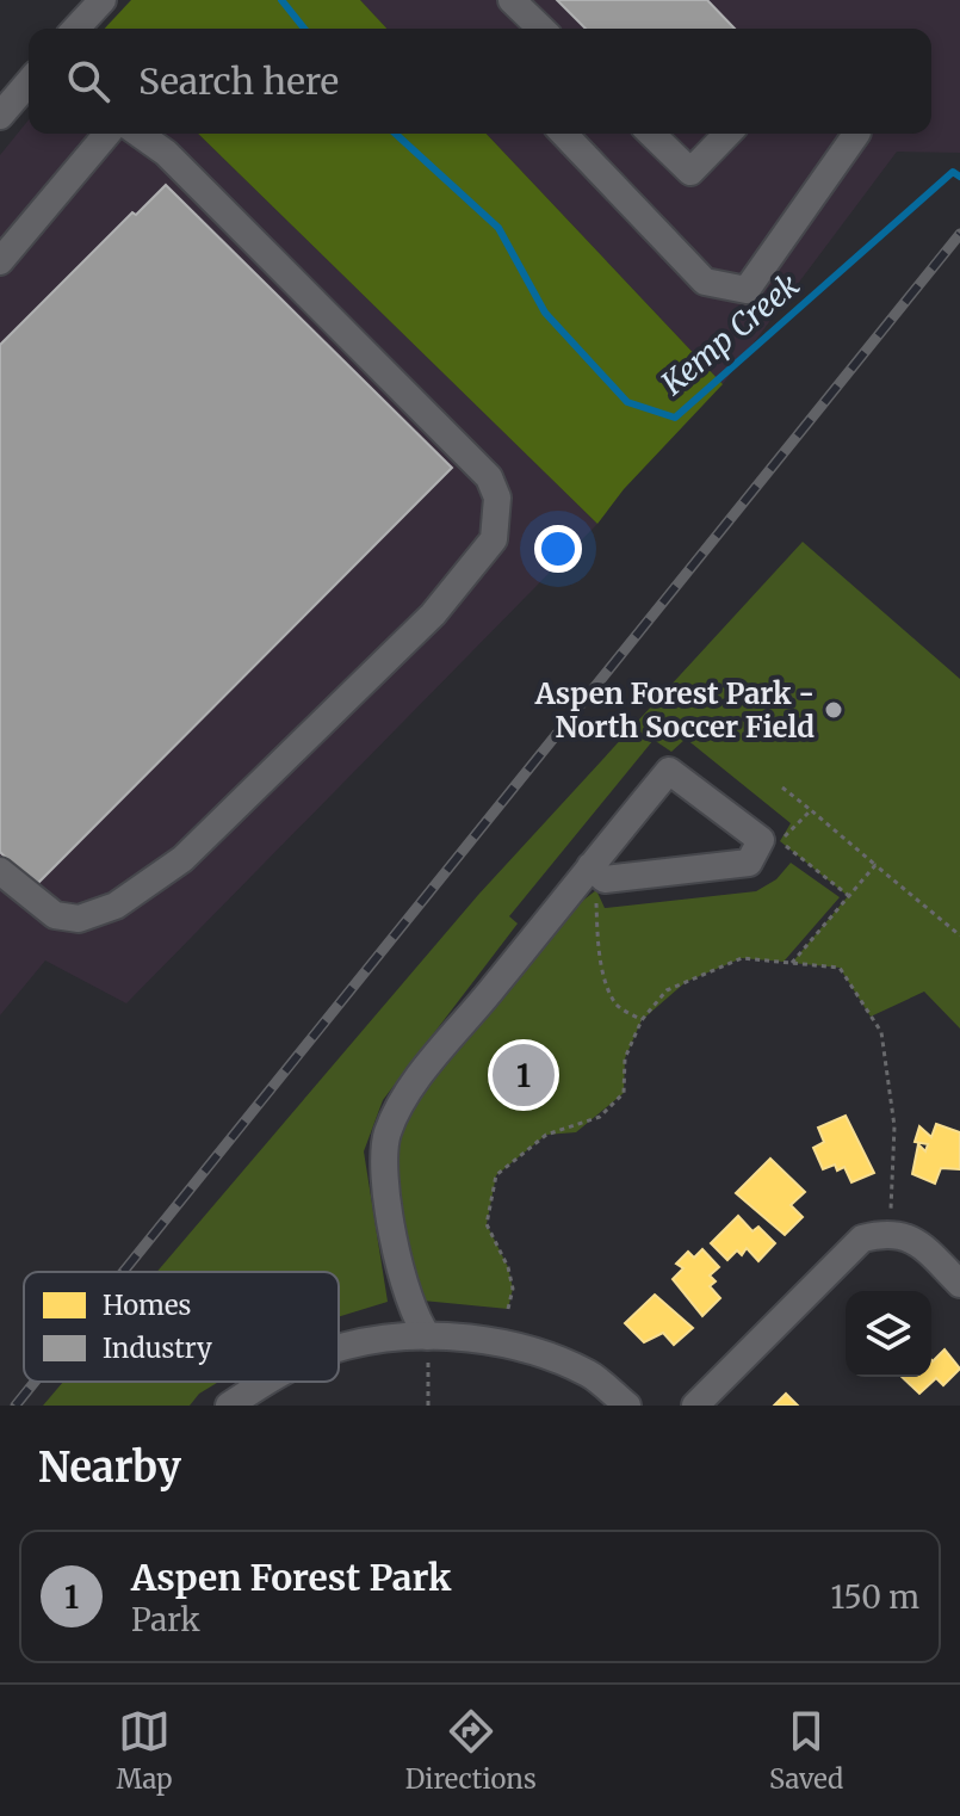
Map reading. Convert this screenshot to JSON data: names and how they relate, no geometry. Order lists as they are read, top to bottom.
{
  "water": ["Kemp Creek"],
  "places": ["Aspen Forest Park - North Soccer Field"],
  "legend": ["Homes", "Industry"],
  "page": {
    "search": "Search here",
    "pins": "1",
    "heading": "Nearby",
    "list": [
      {
        "mark": "1",
        "name": "Aspen Forest Park",
        "note": "Park",
        "value": "150 m"
      }
    ],
    "nav": ["Map", "Directions", "Saved"]
  }
}
